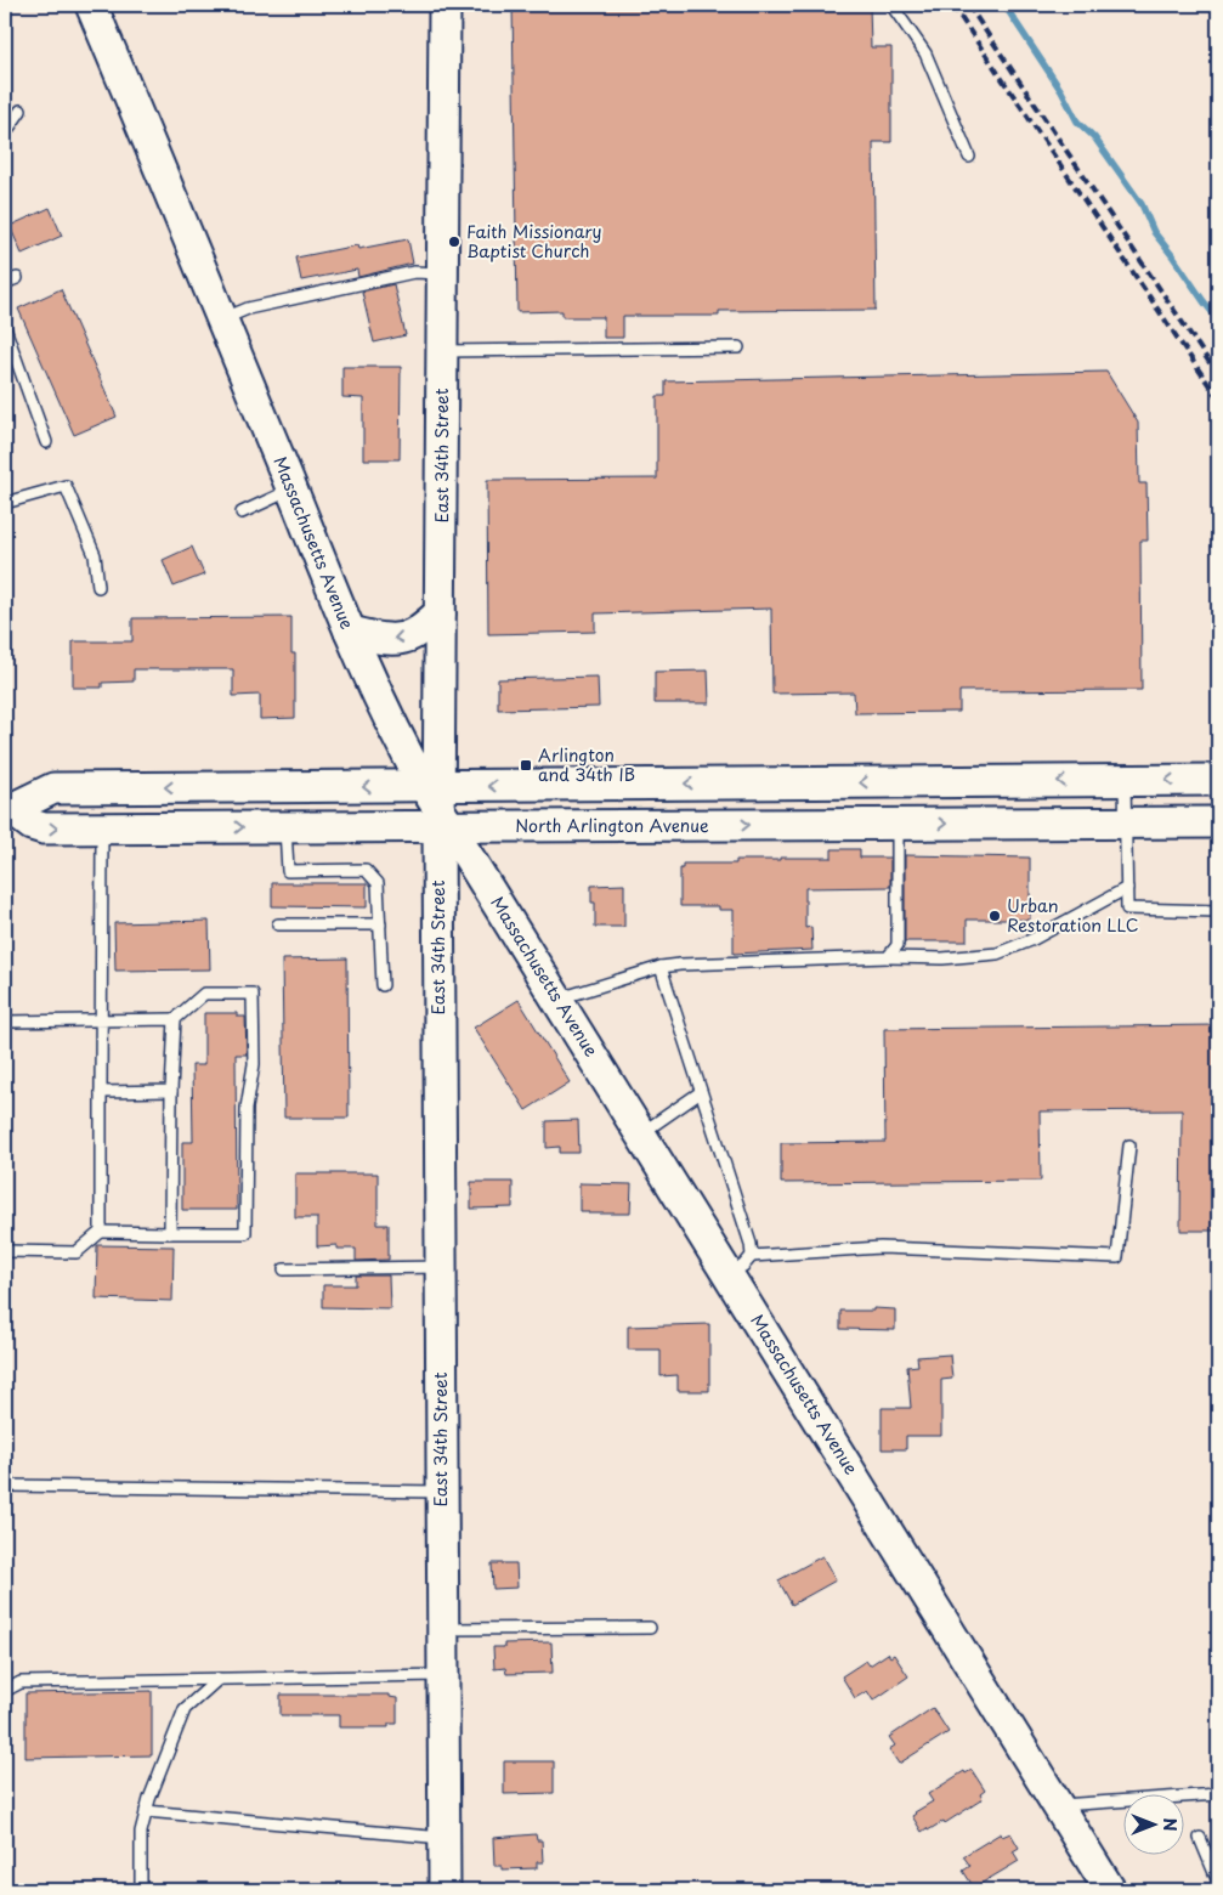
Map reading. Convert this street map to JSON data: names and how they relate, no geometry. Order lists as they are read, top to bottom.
{
  "streets": {
    "main road": ["East 34th Street", "Massachusetts Avenue", "North Arlington Avenue"]
  },
  "crossings": [
    ["East 34th Street", "Massachusetts Avenue"],
    ["East 34th Street", "North Arlington Avenue"],
    ["Massachusetts Avenue", "North Arlington Avenue"]
  ],
  "places": {
    "other": ["Faith Missionary Baptist Church", "Urban Restoration LLC"],
    "transit": ["Arlington and 34th IB"]
  },
  "north": "right"
}
